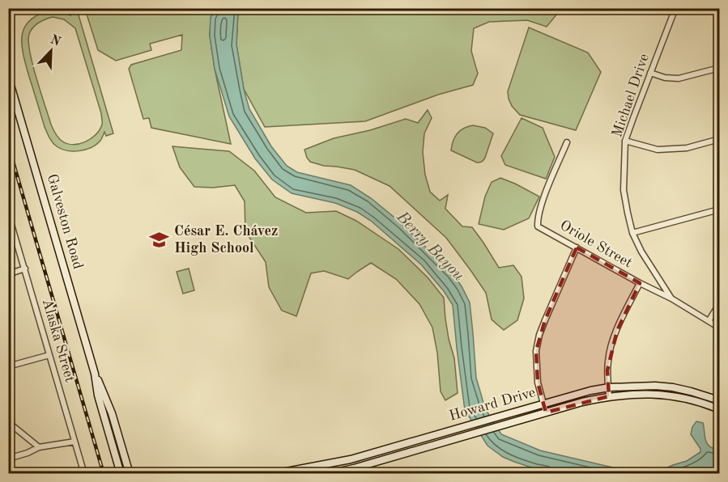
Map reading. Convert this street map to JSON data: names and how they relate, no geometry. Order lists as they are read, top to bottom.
{
  "streets": {
    "main road": ["Galveston Road", "Howard Drive"],
    "street": ["Michael Drive", "Oriole Street", "Alaska Street"]
  },
  "crossings": [
    ["Michael Drive", "Oriole Street"]
  ],
  "water": ["Berry Bayou"],
  "places": {
    "school or university": ["César E. Chávez High School"]
  },
  "north": "top right"
}
